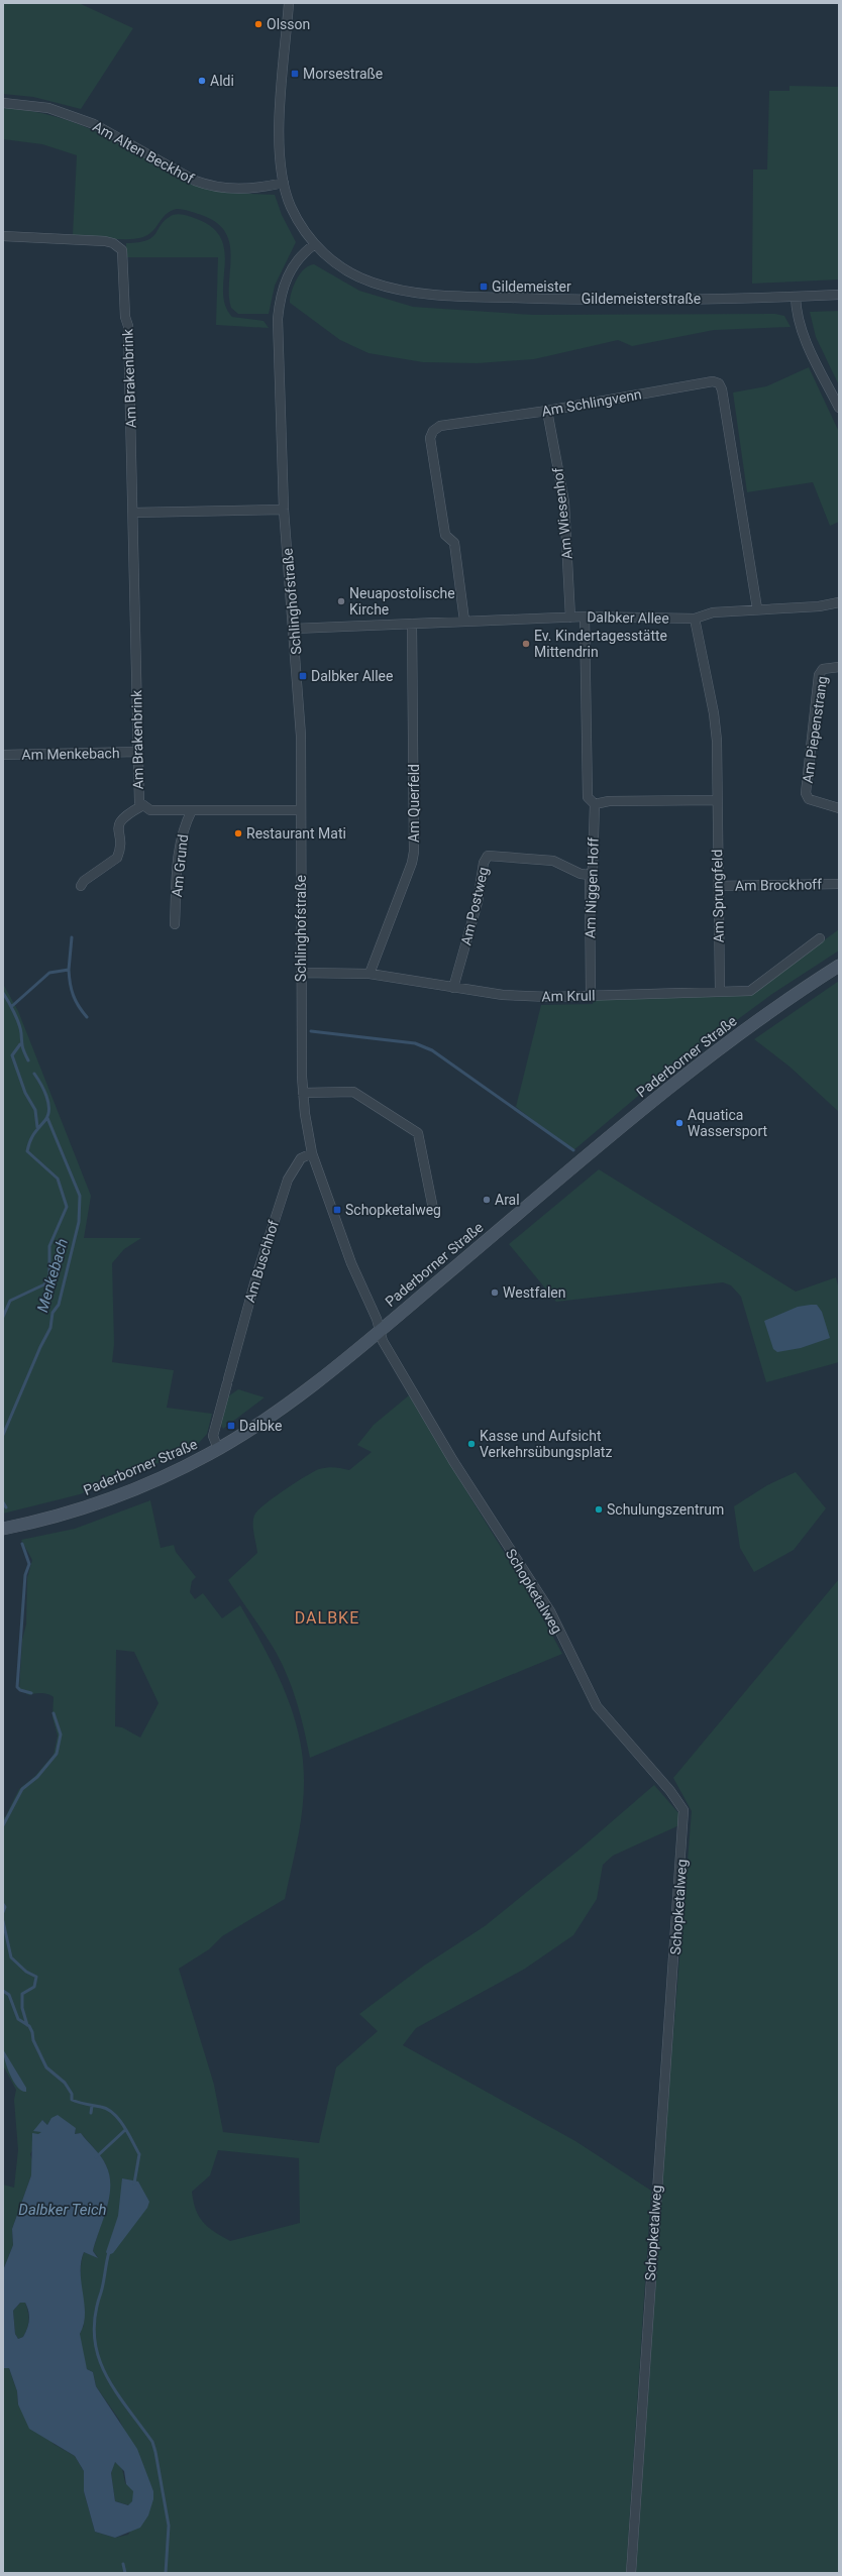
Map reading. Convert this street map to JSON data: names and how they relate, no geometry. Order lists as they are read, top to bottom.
{
  "streets": {
    "main road": ["Paderborner Straße"],
    "street": [
      "Am Alten Beckhof",
      "Gildemeisterstraße",
      "Am Brakenbrink",
      "Am Schlingvenn",
      "Am Wiesenhof",
      "Schlinghofstraße",
      "Dalbker Allee",
      "Am Piepenstrang",
      "Am Menkebach",
      "Am Querfeld",
      "Am Grund",
      "Am Brockhoff",
      "Am Niggen Hoff",
      "Am Sprungfeld",
      "Am Postweg",
      "Am Krull",
      "Am Buschhof",
      "Schopketalweg"
    ]
  },
  "crossings": [
    ["Am Alten Beckhof", "Gildemeisterstraße"],
    ["Gildemeisterstraße", "Schlinghofstraße"],
    ["Am Brakenbrink", "Schlinghofstraße"],
    ["Am Brakenbrink", "Am Menkebach"],
    ["Am Brakenbrink", "Am Grund"],
    ["Am Schlingvenn", "Am Wiesenhof"],
    ["Am Schlingvenn", "Dalbker Allee"],
    ["Am Wiesenhof", "Dalbker Allee"],
    ["Schlinghofstraße", "Dalbker Allee"],
    ["Schlinghofstraße", "Am Krull"],
    ["Schlinghofstraße", "Paderborner Straße"],
    ["Schlinghofstraße", "Am Buschhof"],
    ["Schlinghofstraße", "Schopketalweg"],
    ["Dalbker Allee", "Am Querfeld"],
    ["Dalbker Allee", "Am Niggen Hoff"],
    ["Dalbker Allee", "Am Sprungfeld"],
    ["Am Querfeld", "Am Krull"],
    ["Am Brockhoff", "Am Sprungfeld"],
    ["Am Niggen Hoff", "Am Postweg"],
    ["Am Niggen Hoff", "Am Krull"],
    ["Am Sprungfeld", "Am Krull"],
    ["Am Postweg", "Am Krull"],
    ["Paderborner Straße", "Am Buschhof"],
    ["Paderborner Straße", "Schopketalweg"]
  ],
  "districts": ["DALBKE"],
  "water": ["Menkebach", "Dalbker Teich"],
  "places": {
    "other": [
      "Olsson",
      "Aldi",
      "Neuapostolische Kirche",
      "Ev. Kindertagesstätte Mittendrin",
      "Restaurant Mati",
      "Aquatica Wassersport",
      "Aral",
      "Westfalen",
      "Kasse und Aufsicht Verkehrsübungsplatz",
      "Schulungszentrum"
    ],
    "transit": [
      "Morsestraße",
      "Gildemeister",
      "Dalbker Allee",
      "Schopketalweg",
      "Dalbke"
    ]
  }
}
